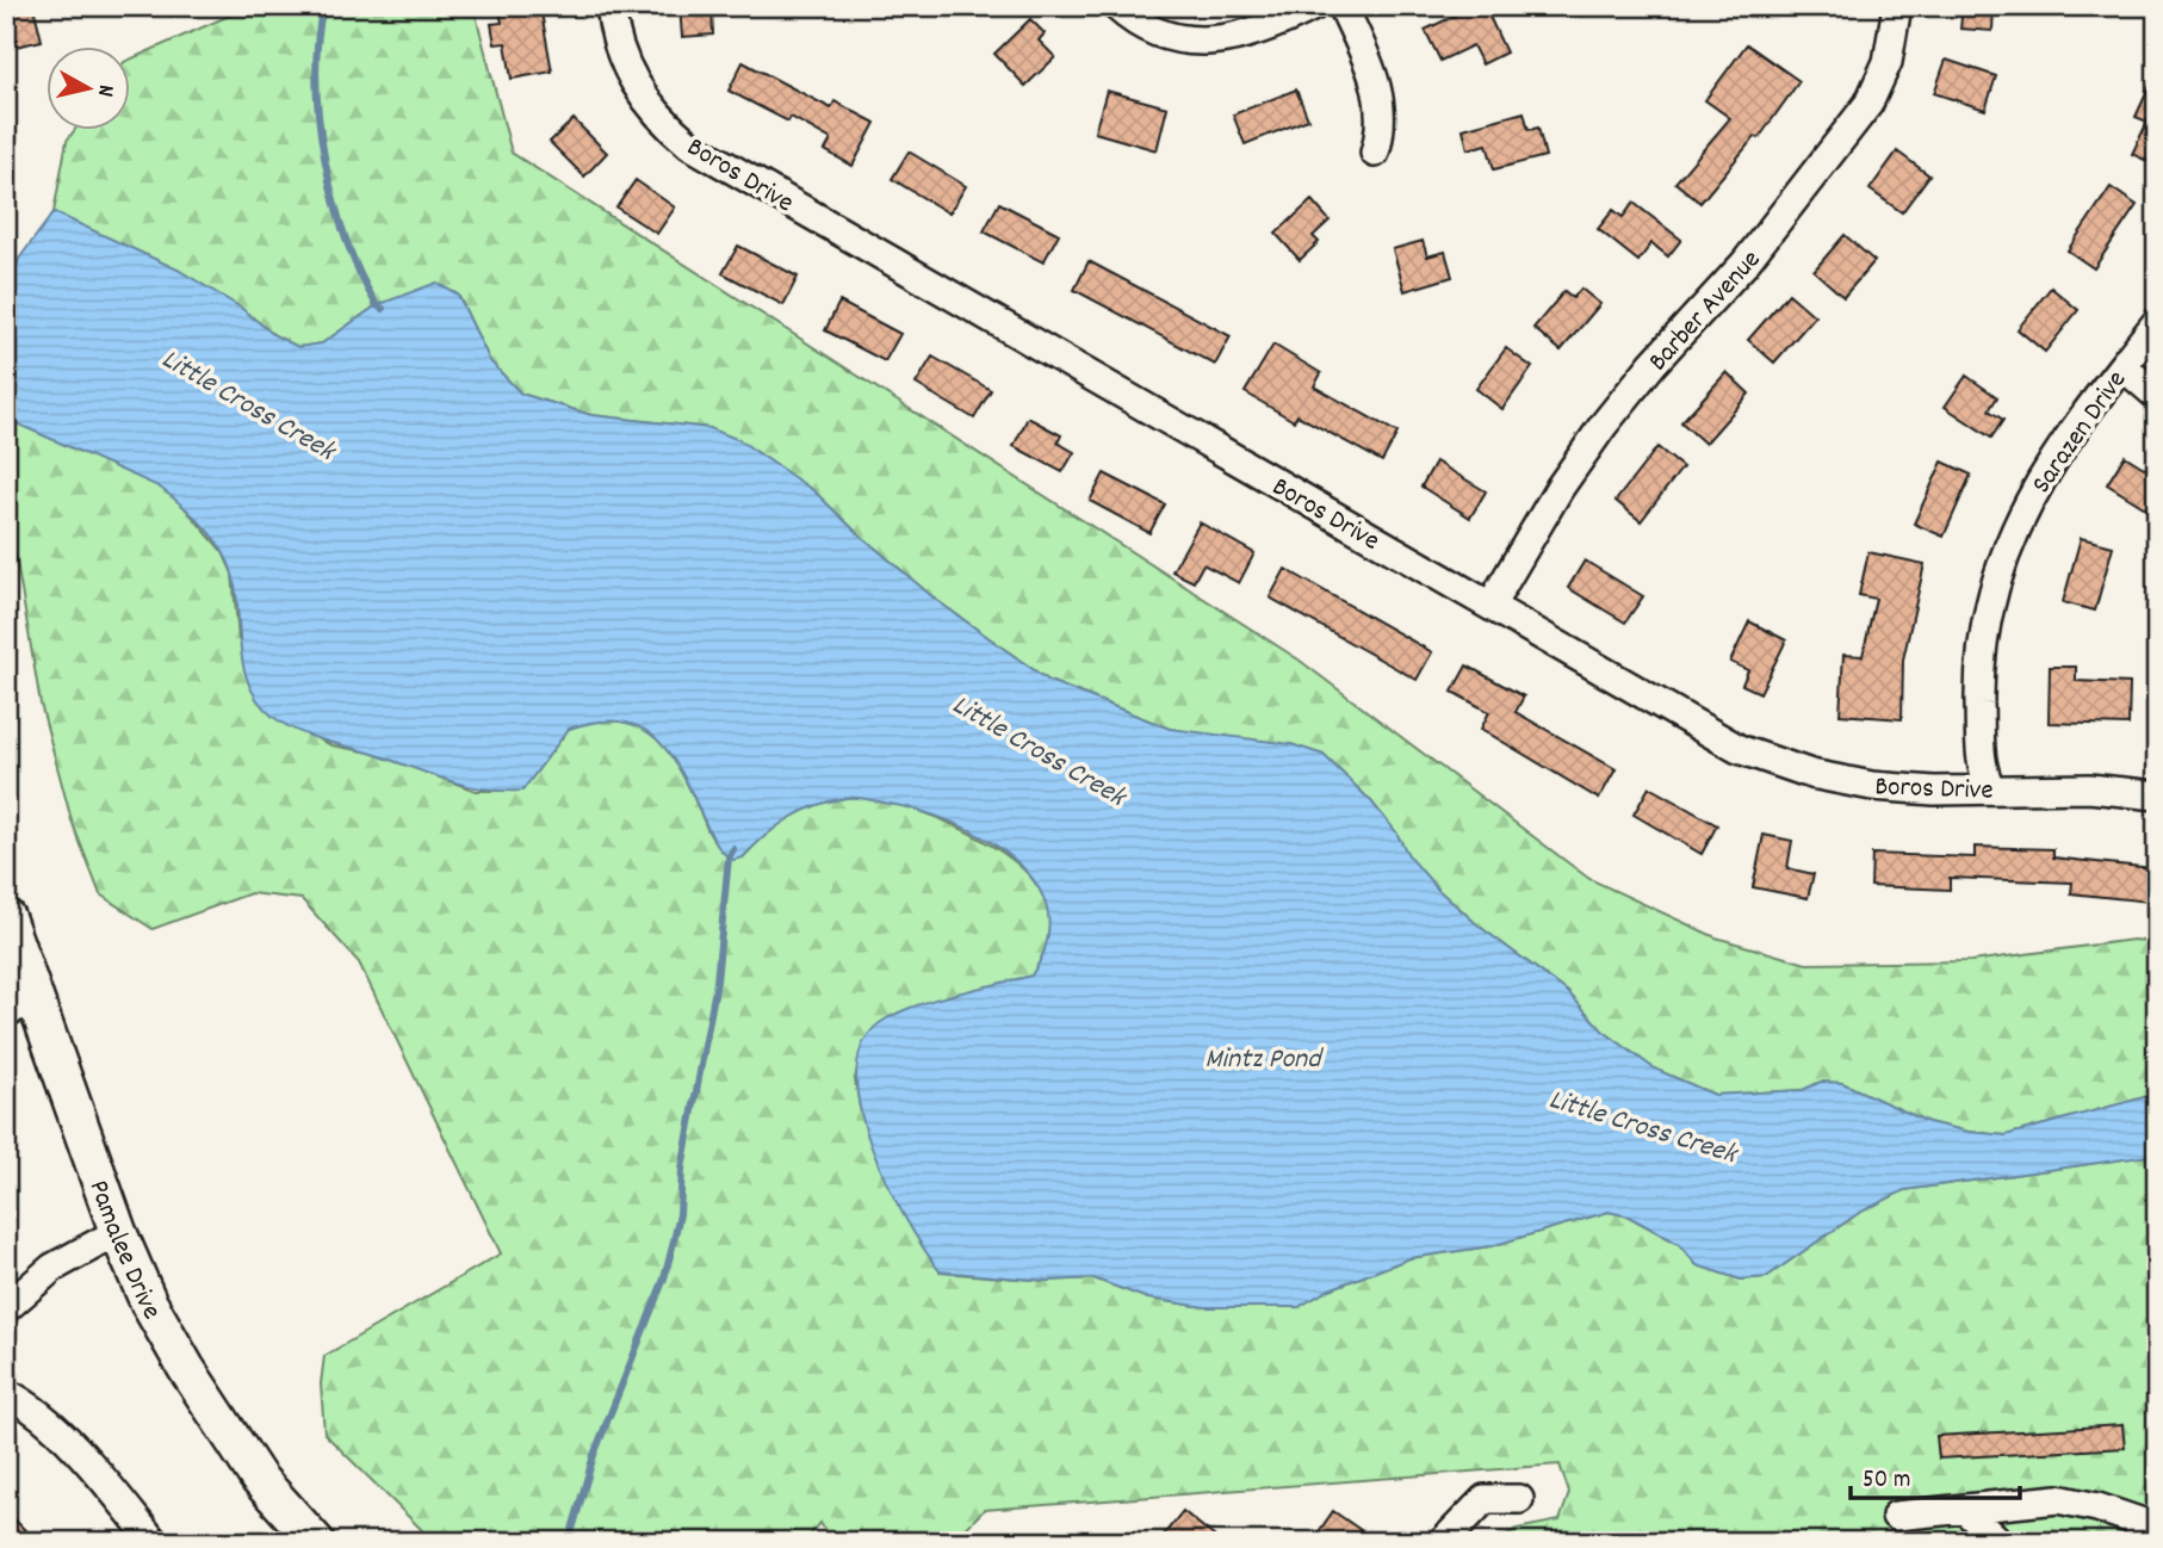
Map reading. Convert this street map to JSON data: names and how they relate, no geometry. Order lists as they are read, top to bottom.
{
  "streets": {
    "main road": ["Pamalee Drive"],
    "street": ["Boros Drive", "Barber Avenue", "Sarazen Drive"]
  },
  "crossings": [
    ["Boros Drive", "Barber Avenue"],
    ["Boros Drive", "Sarazen Drive"]
  ],
  "water": ["Little Cross Creek", "Mintz Pond"],
  "scale_bar": "50 m",
  "north": "right"
}
